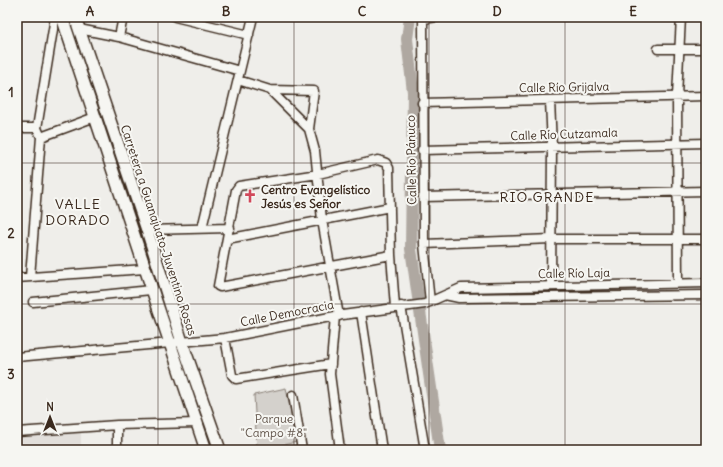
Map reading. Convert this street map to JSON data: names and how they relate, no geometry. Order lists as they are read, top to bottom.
{
  "streets": {
    "main road": ["Carretera a Guanajuato-Juventino Rosas"],
    "street": [
      "Calle Río Grijalva",
      "Calle Río Cutzamala",
      "Calle Río Pánuco",
      "Calle Río Laja",
      "Calle Democracia"
    ]
  },
  "crossings": [
    ["Calle Río Grijalva", "Calle Río Pánuco"],
    ["Calle Río Cutzamala", "Calle Río Pánuco"],
    ["Calle Río Pánuco", "Calle Río Laja"],
    ["Carretera a Guanajuato-Juventino Rosas", "Calle Democracia"],
    ["Calle Río Laja", "Calle Democracia"]
  ],
  "districts": ["RIO GRANDE", "VALLE DORADO"],
  "parks": ["Parque \"Campo #8\""],
  "places": {
    "church": ["Centro Evangelístico Jesús es Señor"]
  },
  "north": "top",
  "grid": {
    "columns": [
      "A",
      "B",
      "C",
      "D",
      "E"
    ],
    "rows": ["1", "2", "3"]
  }
}
